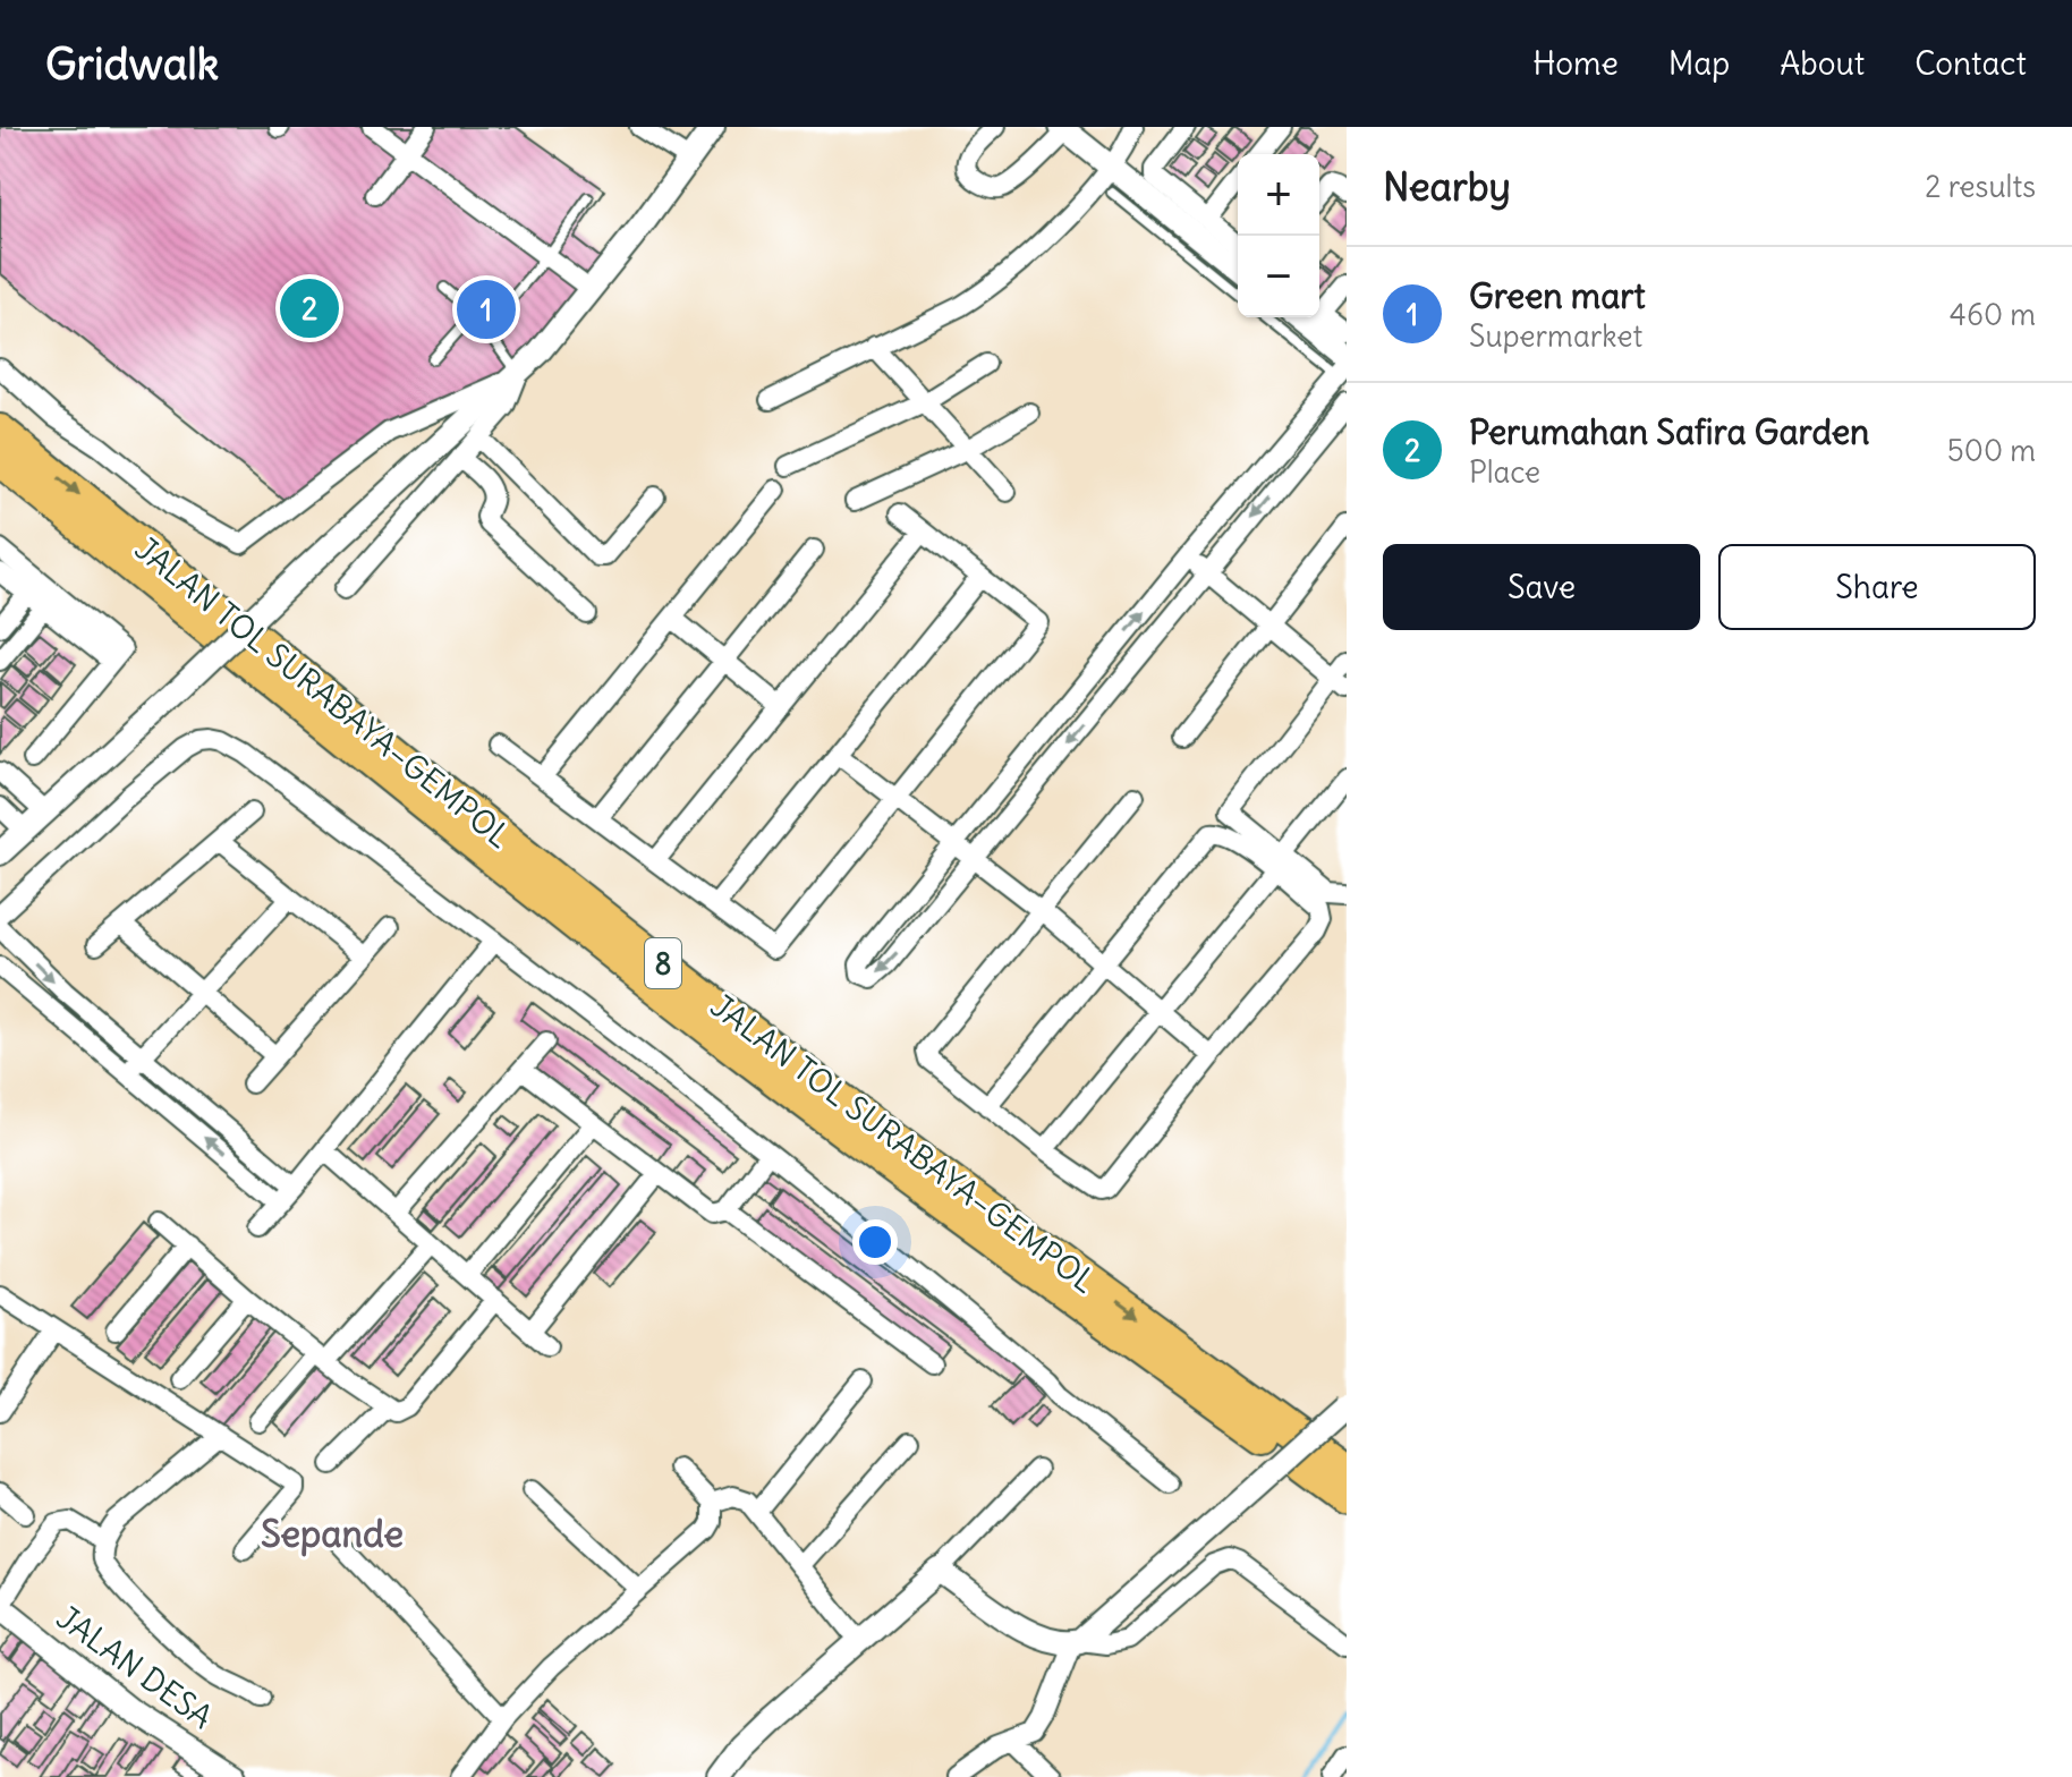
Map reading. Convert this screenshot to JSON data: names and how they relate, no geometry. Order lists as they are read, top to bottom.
{
  "streets": {
    "highway": ["JALAN TOL SURABAYA–GEMPOL", "8"],
    "street": ["JALAN DESA"]
  },
  "districts": ["Sepande"],
  "page": {
    "header": "Gridwalk",
    "nav": [
      "Home",
      "Map",
      "About",
      "Contact"
    ],
    "heading": ["Nearby", "2 results"],
    "map_buttons": ["+", "−"],
    "list": [
      {
        "mark": "1",
        "name": "Green mart",
        "note": "Supermarket",
        "value": "460 m"
      },
      {
        "mark": "2",
        "name": "Perumahan Safira Garden",
        "note": "Place",
        "value": "500 m"
      }
    ],
    "pins": ["2", "1"],
    "buttons": ["Save", "Share"]
  }
}
